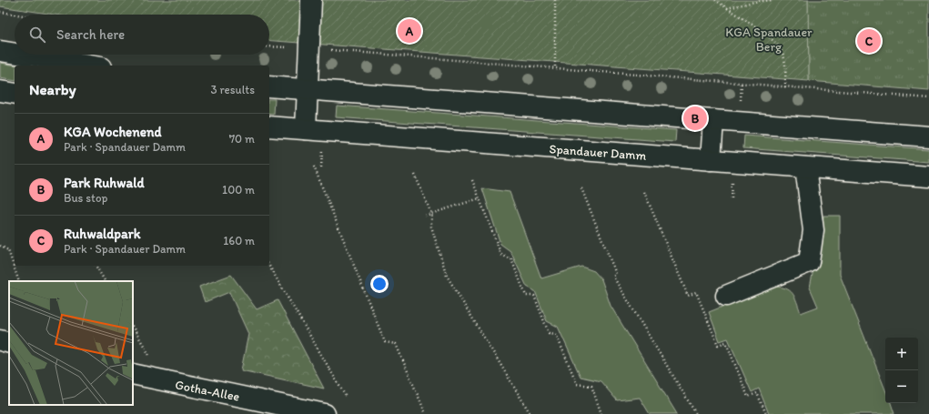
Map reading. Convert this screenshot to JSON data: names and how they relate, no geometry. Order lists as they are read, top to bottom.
{
  "streets": {
    "main road": ["Spandauer Damm", "Gotha-Allee"]
  },
  "parks": ["KGA Spandauer Berg"],
  "page": {
    "search": "Search here",
    "pins": ["A", "C", "B"],
    "heading": ["Nearby", "3 results"],
    "list": [
      {
        "mark": "A",
        "name": "KGA Wochenend",
        "note": "Park · Spandauer Damm",
        "value": "70 m"
      },
      {
        "mark": "B",
        "name": "Park Ruhwald",
        "note": "Bus stop",
        "value": "100 m"
      },
      {
        "mark": "C",
        "name": "Ruhwaldpark",
        "note": "Park · Spandauer Damm",
        "value": "160 m"
      }
    ],
    "map_buttons": ["+", "−"]
  }
}
